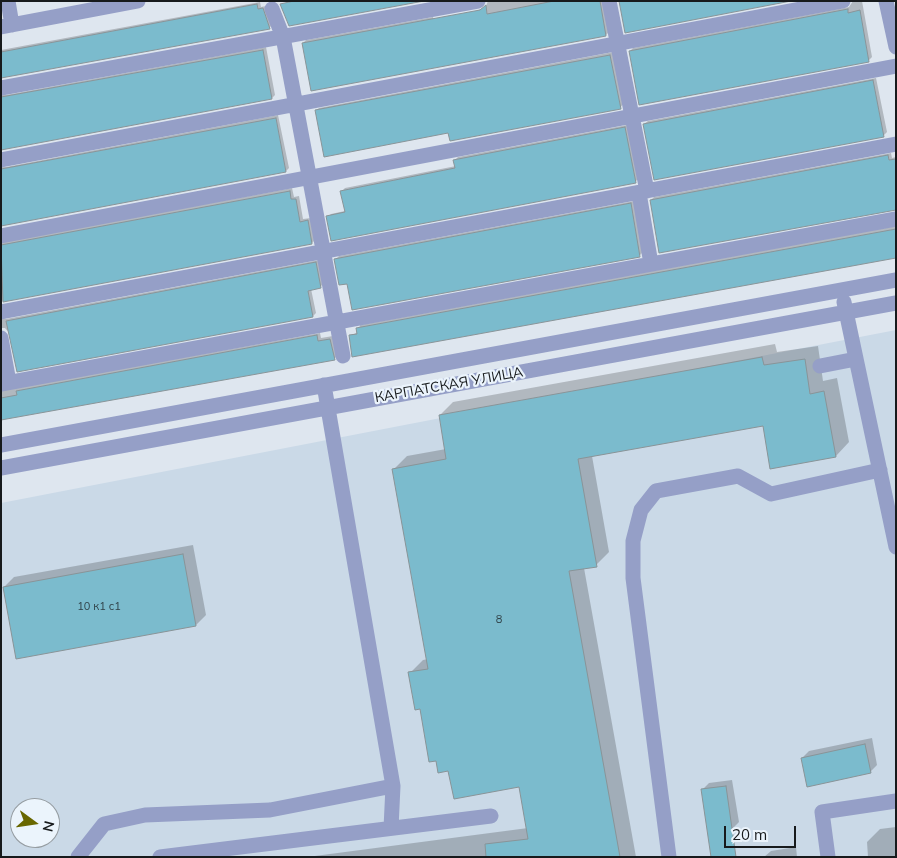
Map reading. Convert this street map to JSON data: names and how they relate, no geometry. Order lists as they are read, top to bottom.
{
  "streets": {
    "street": ["КАРПАТСКАЯ УЛИЦА"]
  },
  "house_numbers": ["10 к1 с1", "8"],
  "scale_bar": "20 m",
  "north": "right"
}
